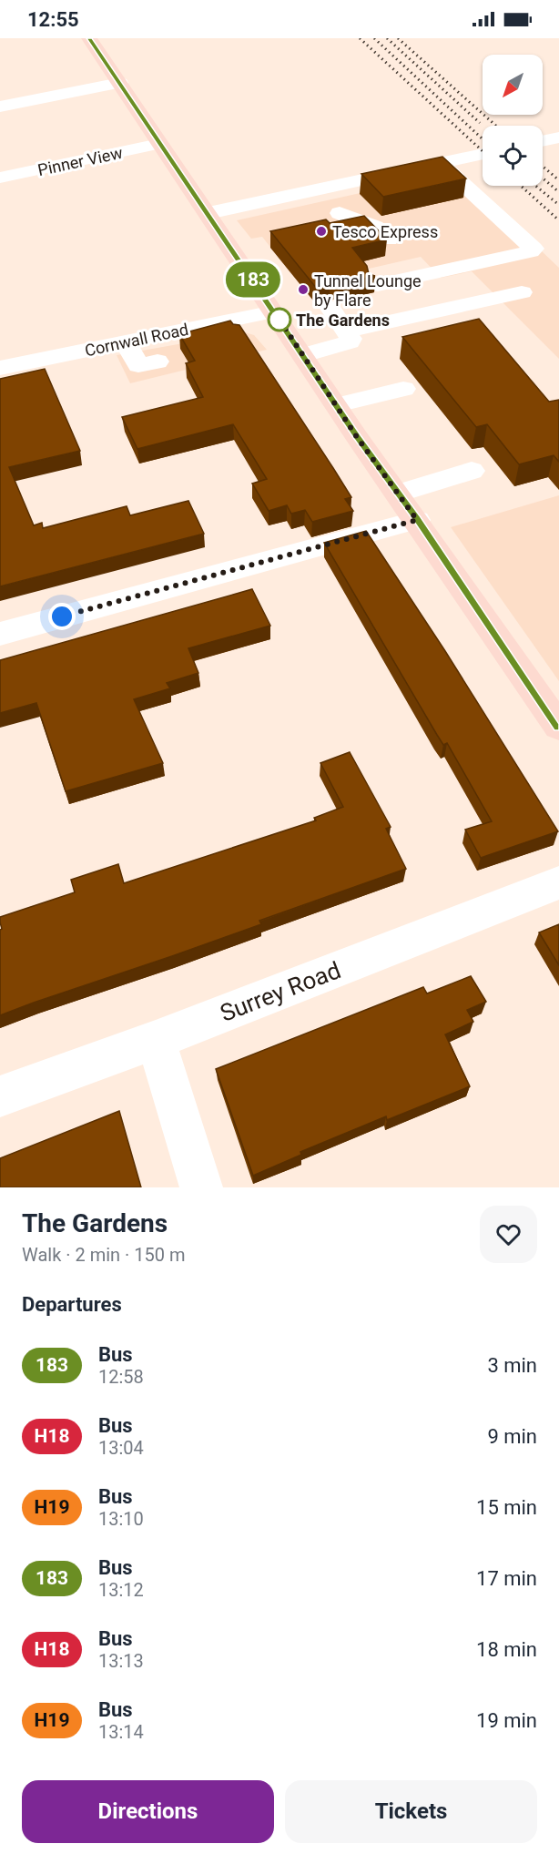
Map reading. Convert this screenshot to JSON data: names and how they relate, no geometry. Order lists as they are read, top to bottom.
{
  "streets": {
    "street": ["Pinner View", "Cornwall Road", "Surrey Road"]
  },
  "places": ["Tesco Express", "Tunnel Lounge by Flare", "The Gardens"],
  "lines": ["bus line 183"],
  "north": "bottom left",
  "page": {
    "status": "12:55",
    "on_map": "183",
    "heading": [
      ["The Gardens", "Walk · 2 min · 150 m"],
      "Departures"
    ],
    "list": [
      {
        "mark": "183",
        "name": "Bus",
        "note": "12:58",
        "value": "3 min"
      },
      {
        "mark": "H18",
        "name": "Bus",
        "note": "13:04",
        "value": "9 min"
      },
      {
        "mark": "H19",
        "name": "Bus",
        "note": "13:10",
        "value": "15 min"
      },
      {
        "mark": "183",
        "name": "Bus",
        "note": "13:12",
        "value": "17 min"
      },
      {
        "mark": "H18",
        "name": "Bus",
        "note": "13:13",
        "value": "18 min"
      },
      {
        "mark": "H19",
        "name": "Bus",
        "note": "13:14",
        "value": "19 min"
      }
    ],
    "buttons": ["Directions", "Tickets"]
  }
}
